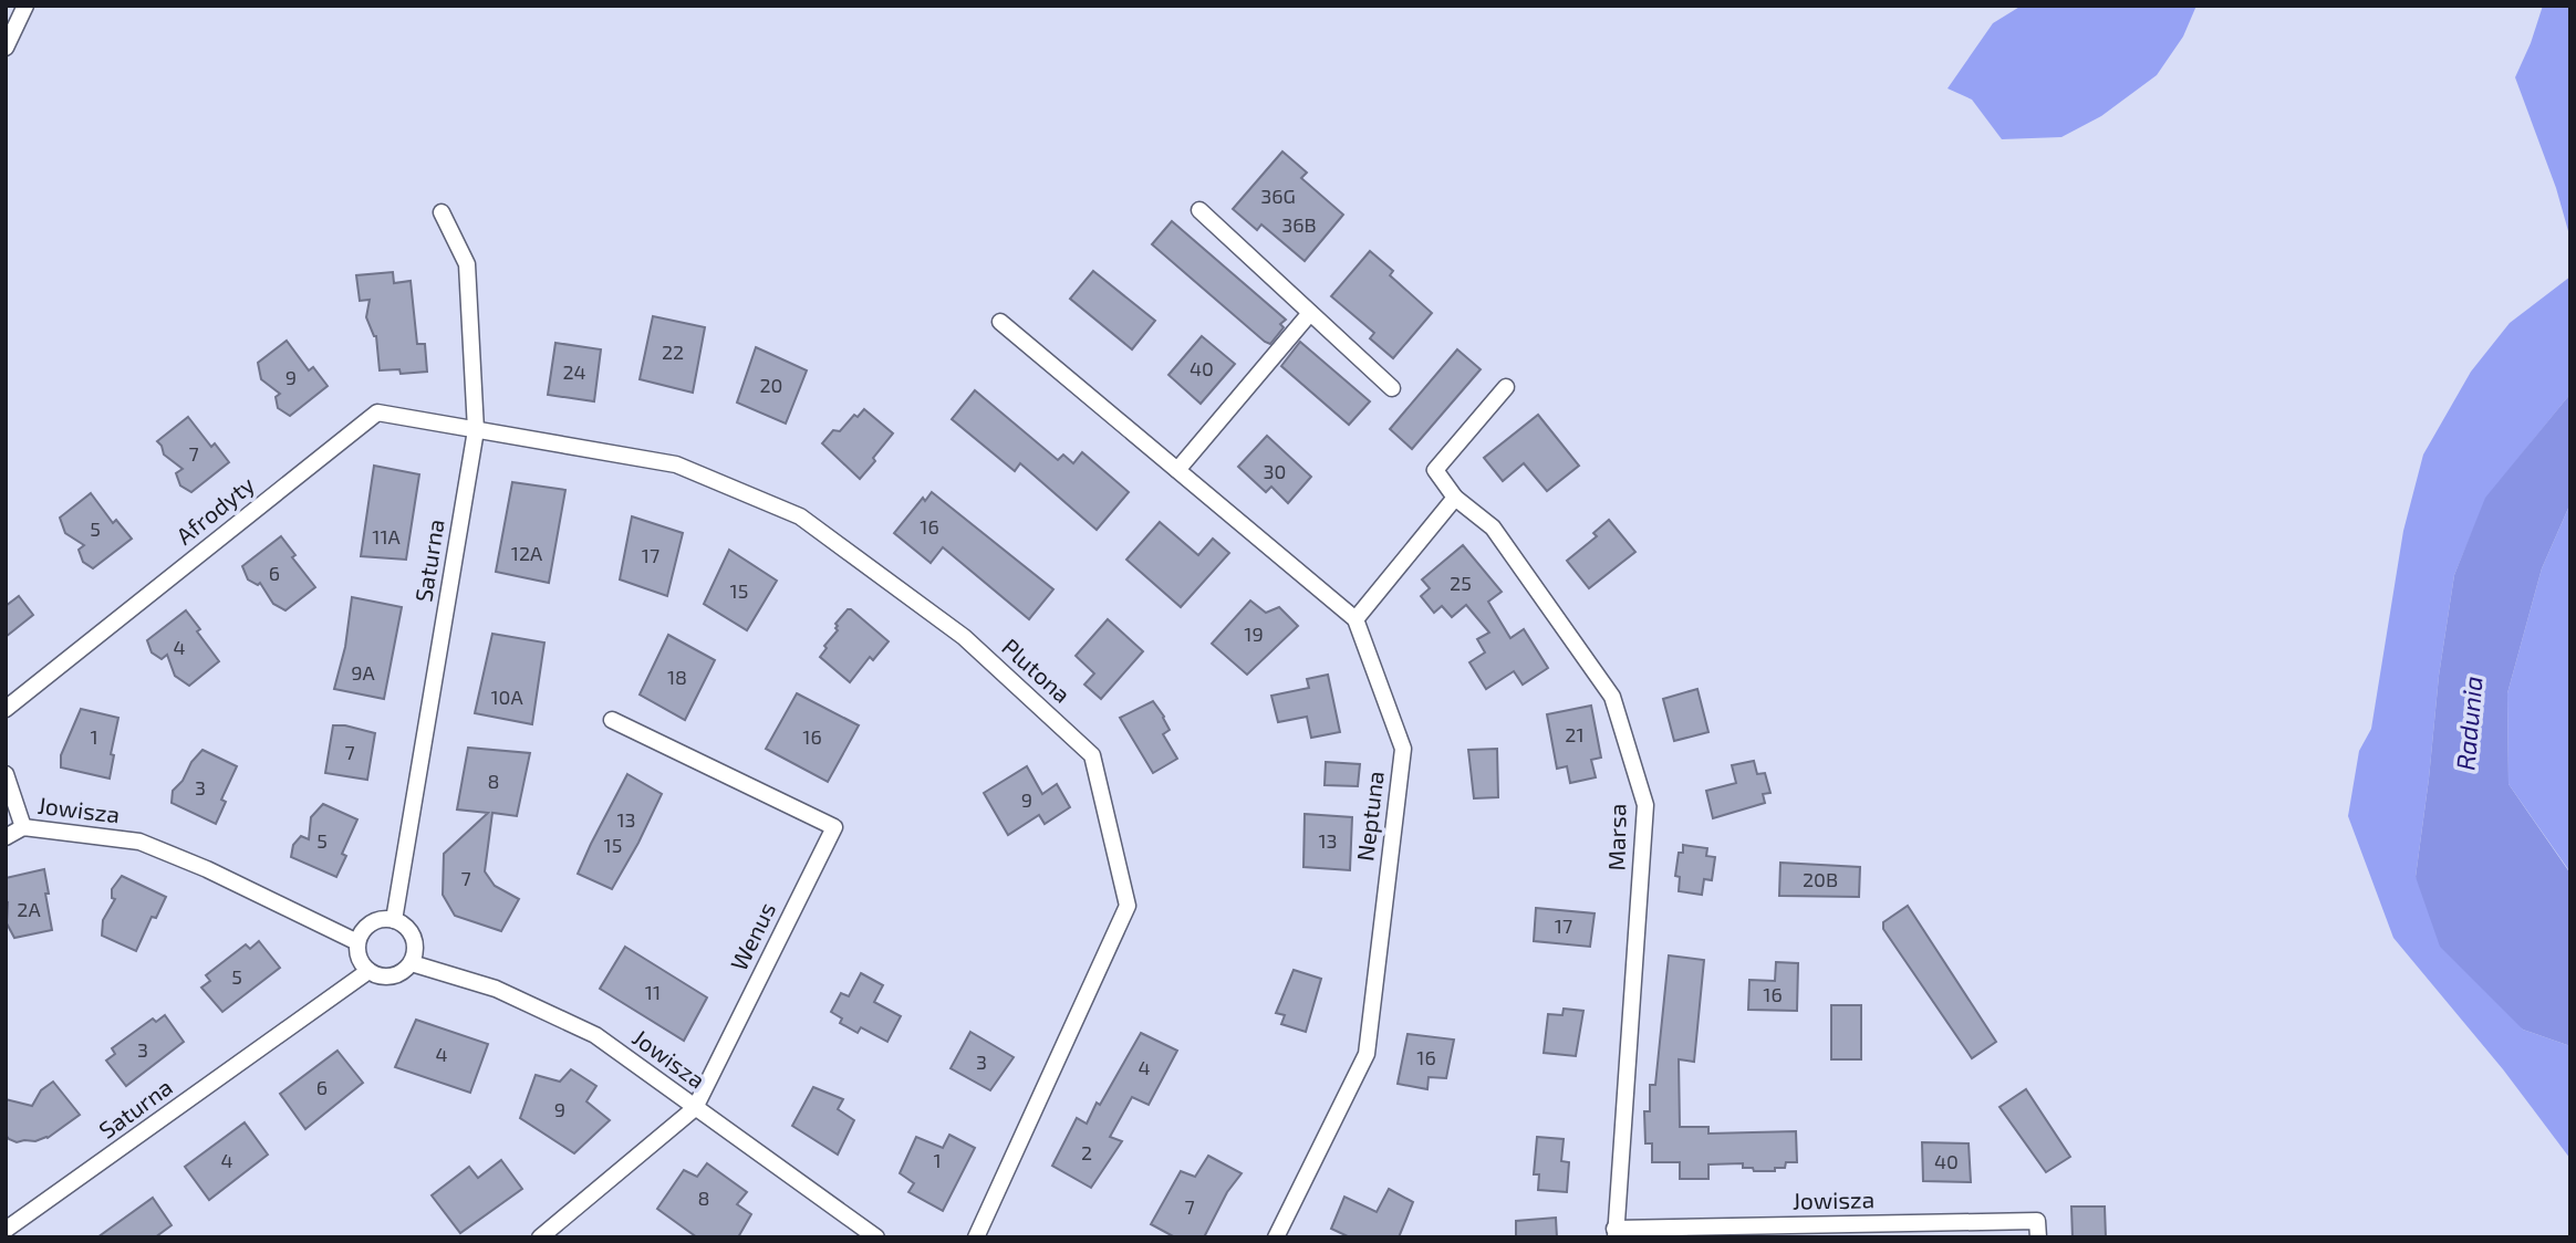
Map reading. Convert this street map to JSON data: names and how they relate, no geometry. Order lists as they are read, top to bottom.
{
  "streets": {
    "street": [
      "Afrodyty",
      "Saturna",
      "Plutona",
      "Jowisza",
      "Neptuna",
      "Marsa",
      "Wenus"
    ]
  },
  "crossings": [
    ["Afrodyty", "Saturna"],
    ["Afrodyty", "Plutona"],
    ["Saturna", "Plutona"],
    ["Saturna", "Jowisza"],
    ["Jowisza", "Marsa"],
    ["Jowisza", "Wenus"]
  ],
  "water": ["Radunia"],
  "house_numbers": [
    "36G",
    "36B",
    "22",
    "40",
    "24",
    "9",
    "20",
    "7",
    "30",
    "16",
    "5",
    "11A",
    "12A",
    "17",
    "6",
    "25",
    "15",
    "19",
    "4",
    "9A",
    "18",
    "10A",
    "21",
    "1",
    "16",
    "7",
    "8",
    "3",
    "9",
    "13",
    "5",
    "13",
    "15",
    "7",
    "20B",
    "2A",
    "17",
    "5",
    "11",
    "16",
    "3",
    "4",
    "16",
    "3",
    "4",
    "6",
    "9",
    "2",
    "4",
    "1",
    "40",
    "8",
    "7"
  ]
}
